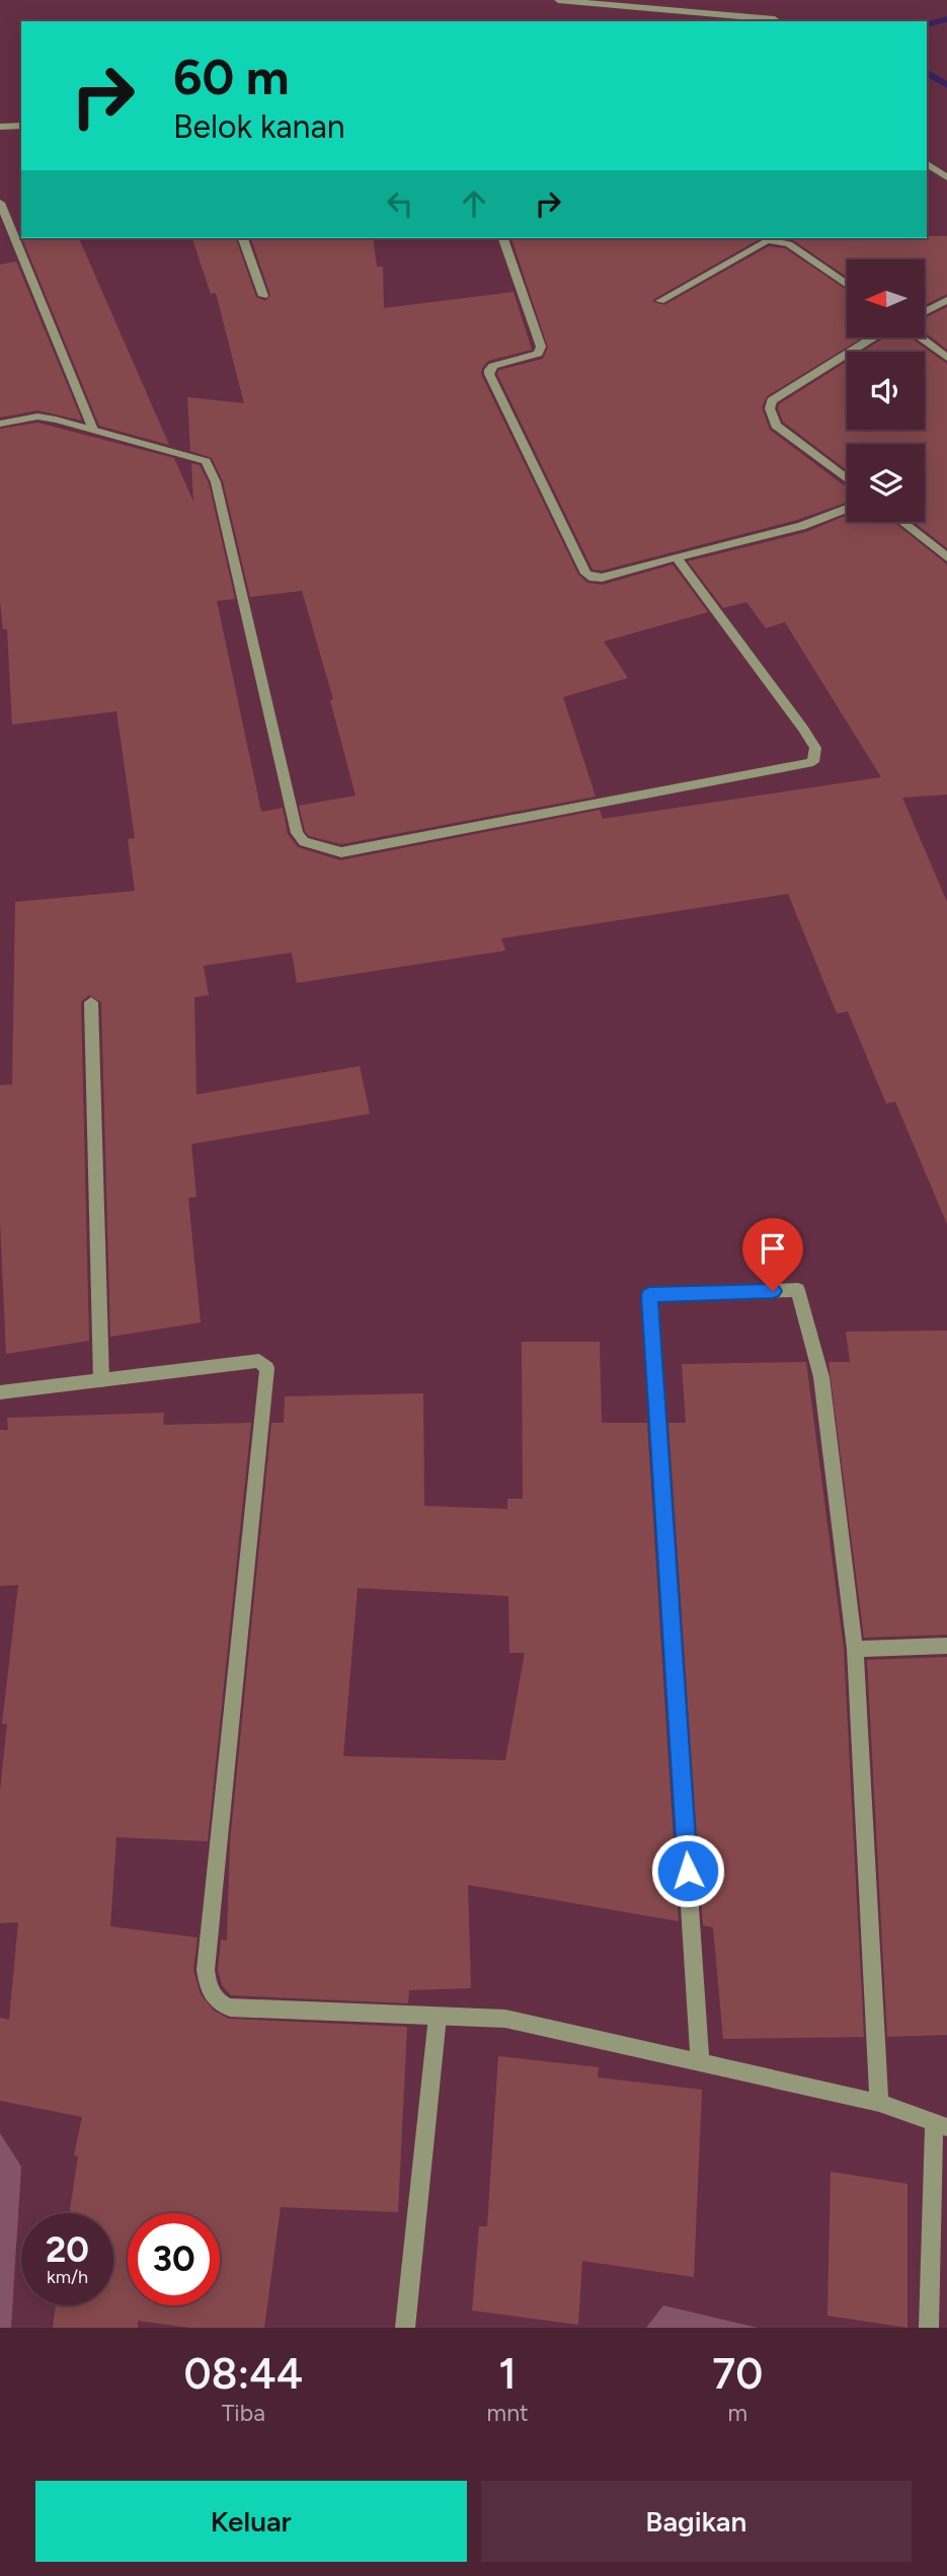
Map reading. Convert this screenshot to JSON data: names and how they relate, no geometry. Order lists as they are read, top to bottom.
{
  "north": "left",
  "page": {
    "turn": ["60 m", "Belok kanan"],
    "speed": "20 km/h",
    "limit": "30",
    "eta": [
      "08:44",
      "Tiba",
      "1",
      "mnt",
      "70",
      "m"
    ],
    "buttons": ["Keluar", "Bagikan"]
  }
}
